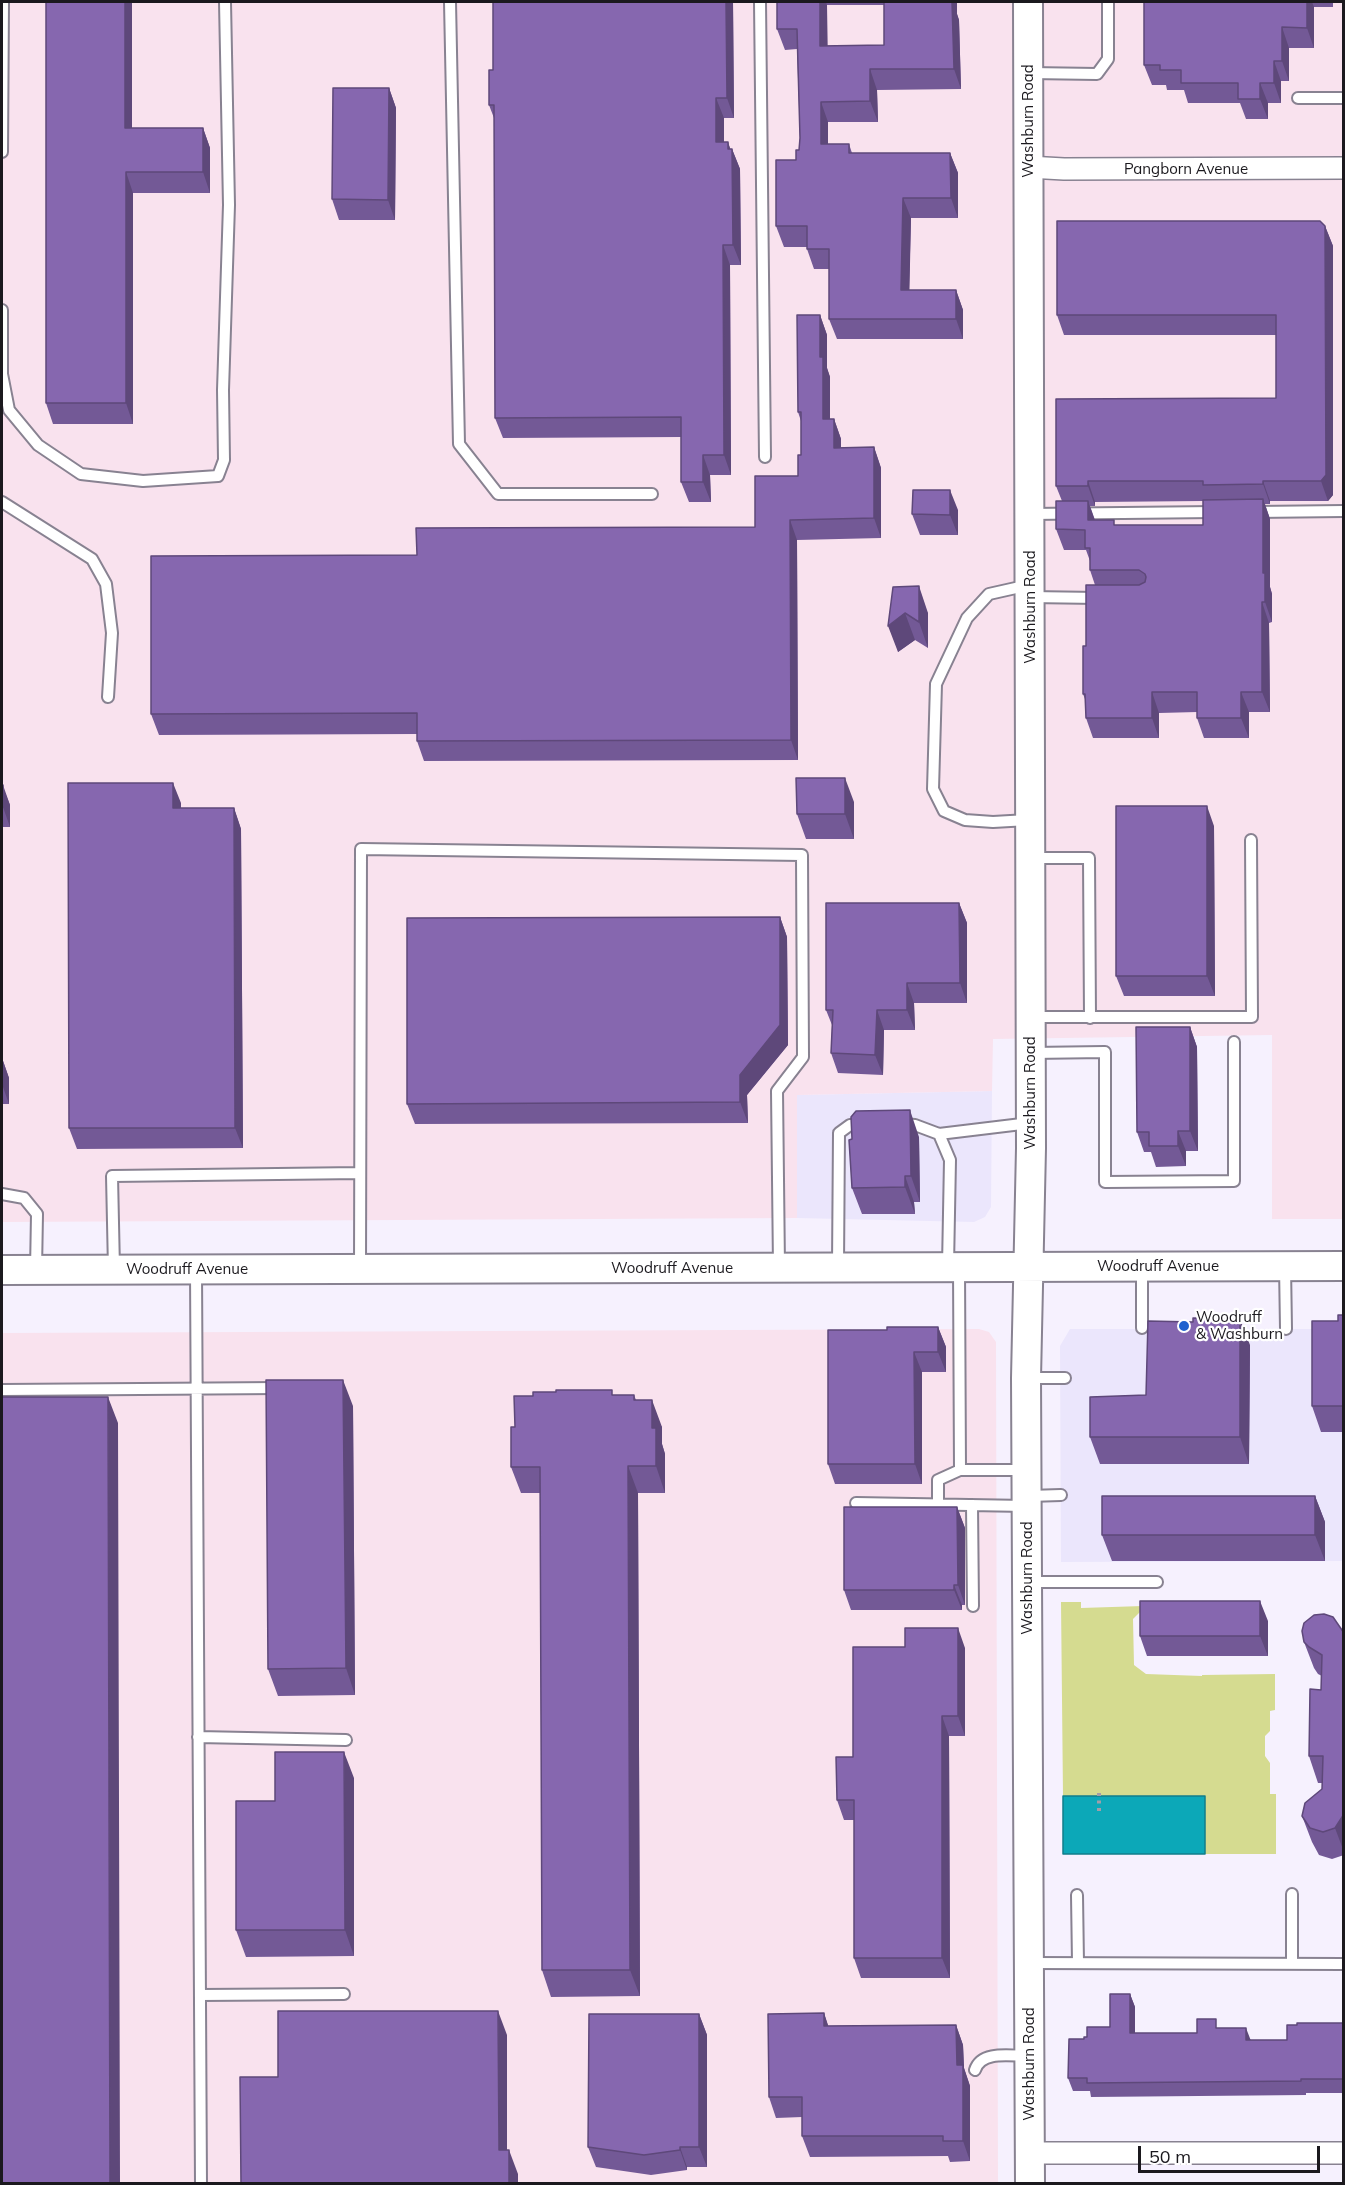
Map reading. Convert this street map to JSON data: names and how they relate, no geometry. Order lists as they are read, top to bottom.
{
  "streets": {
    "street": ["Washburn Road", "Pangborn Avenue", "Woodruff Avenue"]
  },
  "crossings": [
    ["Washburn Road", "Pangborn Avenue"],
    ["Washburn Road", "Woodruff Avenue"]
  ],
  "places": ["Woodruff & Washburn"],
  "scale_bar": "50 m"
}
